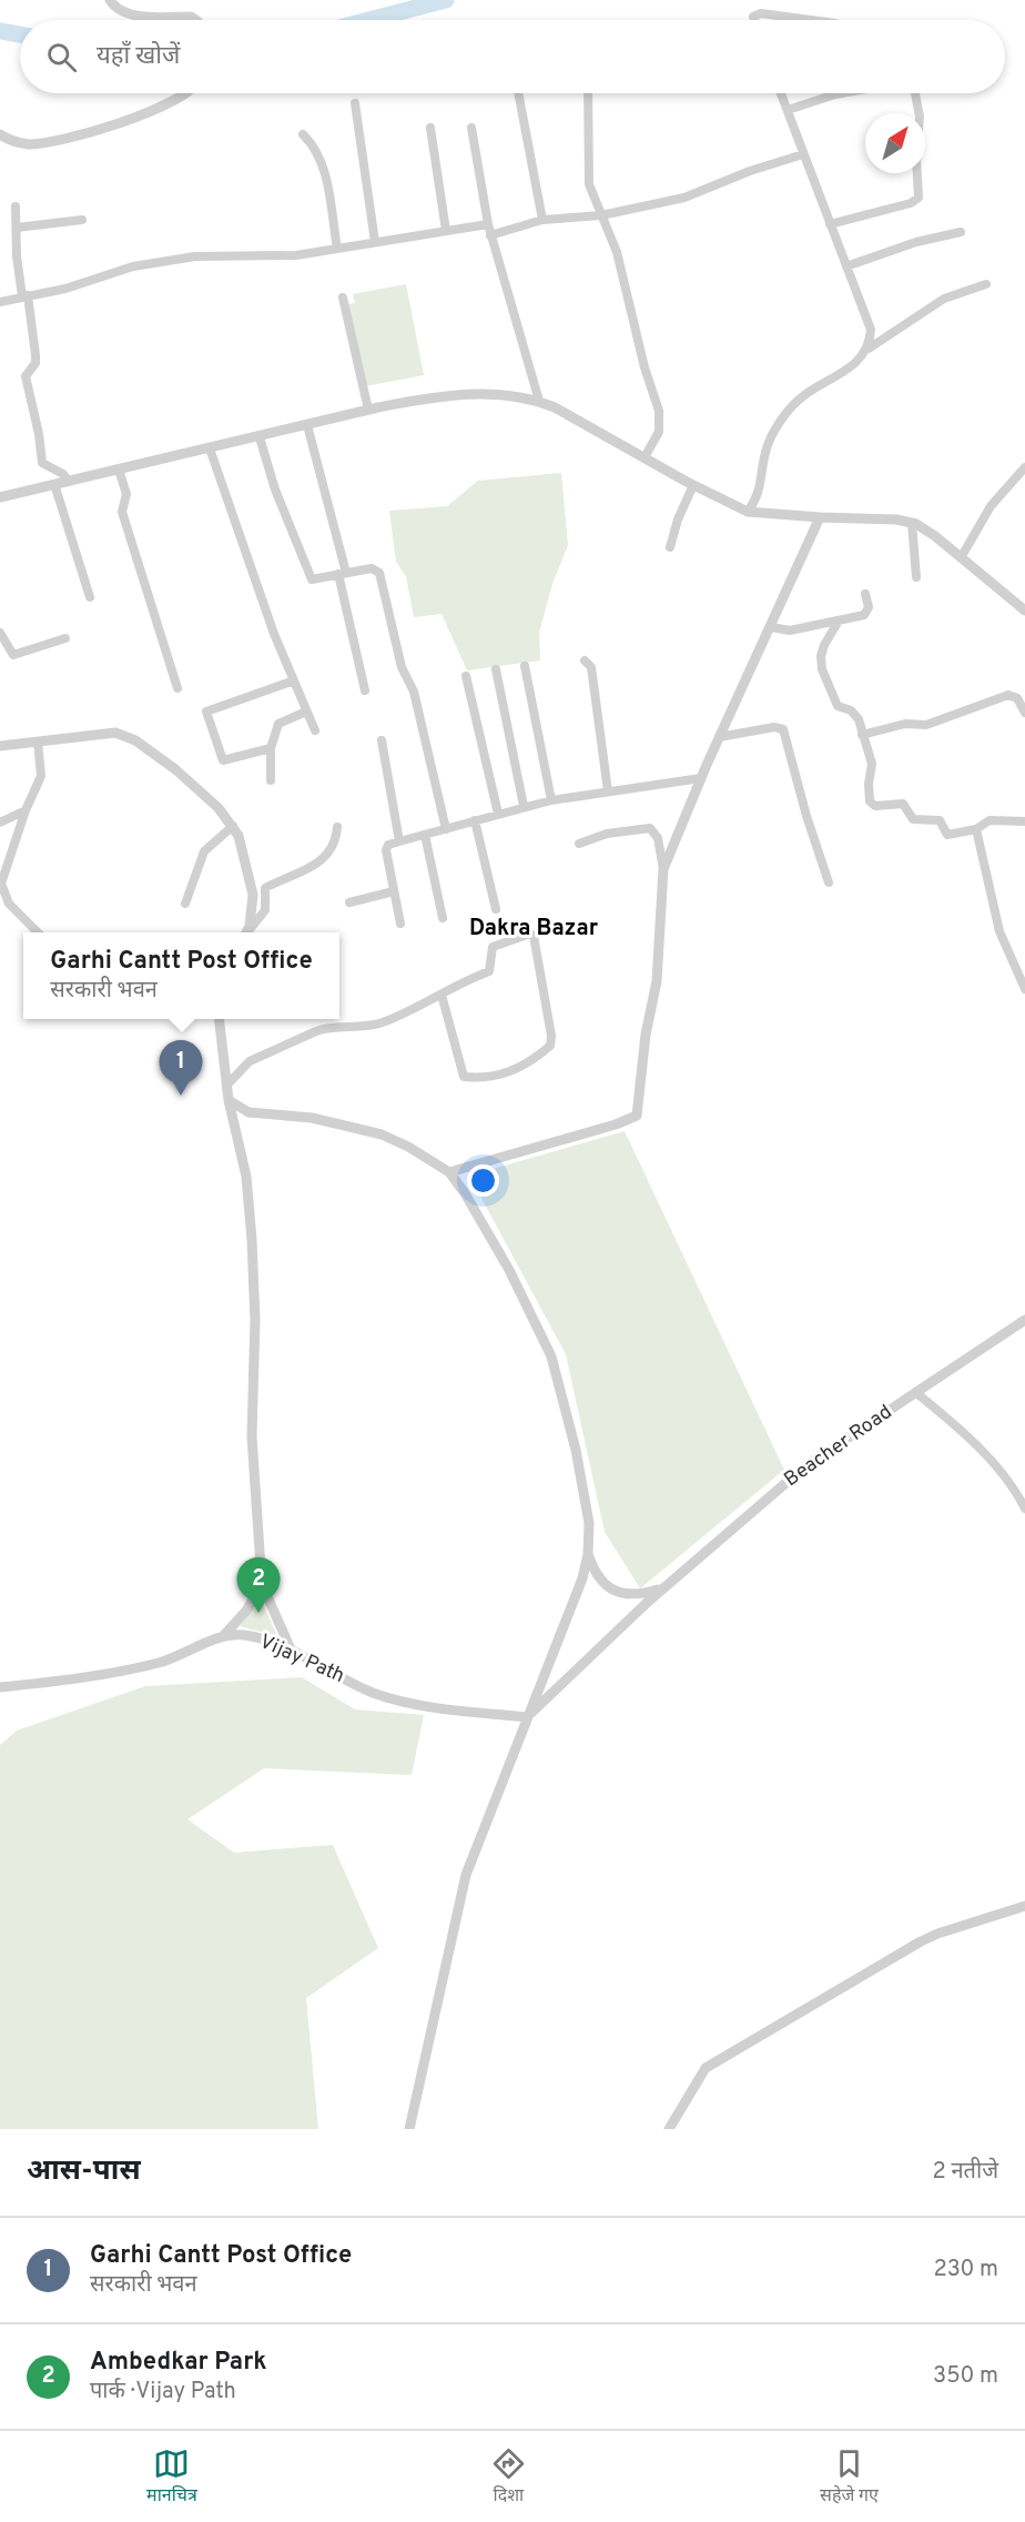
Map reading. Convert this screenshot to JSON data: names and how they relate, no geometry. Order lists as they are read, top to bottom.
{
  "streets": {
    "street": ["Beacher Road", "Vijay Path"]
  },
  "crossings": [
    ["Beacher Road", "Vijay Path"]
  ],
  "districts": ["Dakra Bazar"],
  "north": "top right",
  "page": {
    "search": "यहाँ खोजें",
    "popup": ["Garhi Cantt Post Office", "सरकारी भवन"],
    "pins": ["1", "2"],
    "heading": ["आस-पास", "2 नतीजे"],
    "list": [
      {
        "mark": "1",
        "name": "Garhi Cantt Post Office",
        "note": "सरकारी भवन",
        "value": "230 m"
      },
      {
        "mark": "2",
        "name": "Ambedkar Park",
        "note": "पार्क · Vijay Path",
        "value": "350 m"
      }
    ],
    "nav": ["मानचित्र", "दिशा", "सहेजे गए"]
  }
}
